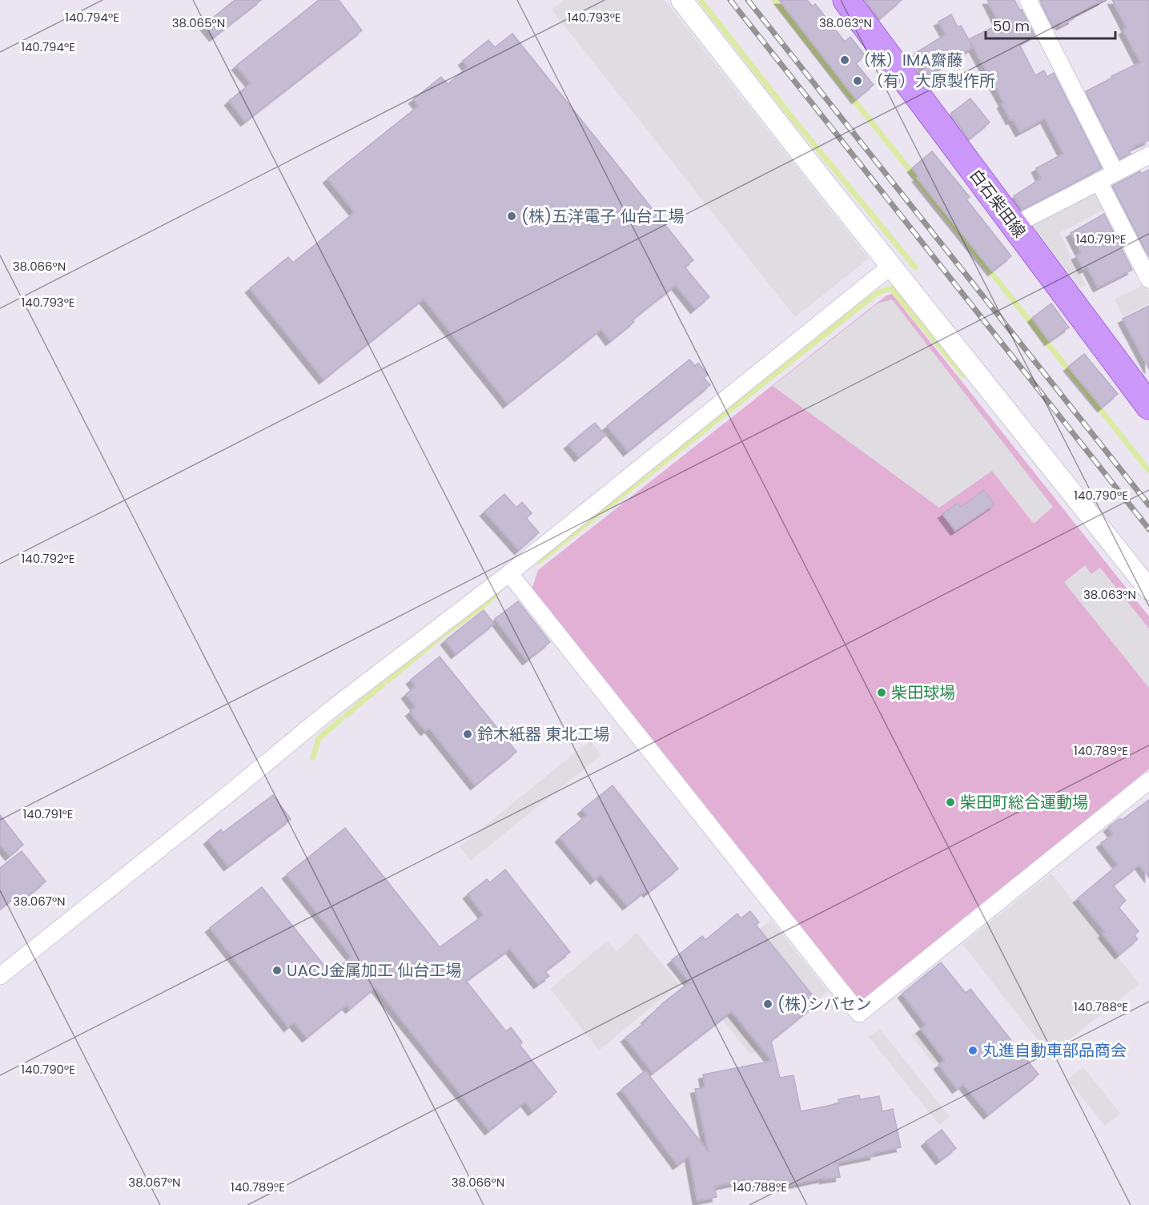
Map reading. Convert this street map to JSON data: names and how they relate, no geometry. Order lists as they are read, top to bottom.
{
  "streets": {
    "main road": ["白石柴田線"]
  },
  "places": [
    "（株）IMA齋藤",
    "（有）大原製作所",
    "(株)五洋電子 仙台工場",
    "柴田球場",
    "鈴木紙器 東北工場",
    "柴田町総合運動場",
    "UACJ金属加工 仙台工場",
    "(株)シバセン",
    "丸進自動車部品商会"
  ],
  "scale_bar": "50 m",
  "coordinates": [
    "140.793°E",
    "140.794°E",
    "38.065°N",
    "38.063°N",
    "140.791°E",
    "38.066°N",
    "140.790°E",
    "140.792°E",
    "140.789°E",
    "38.067°N",
    "140.788°E"
  ]
}
